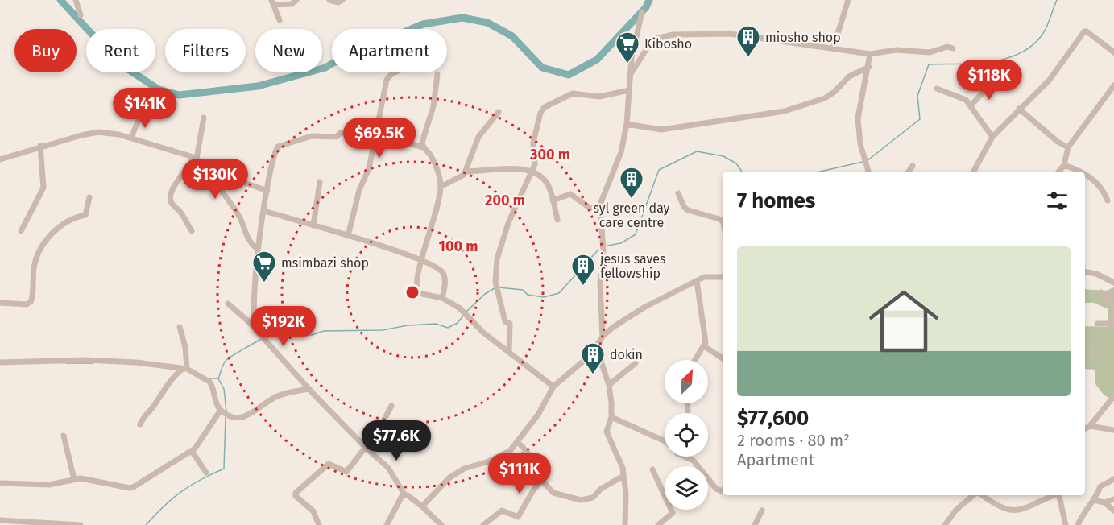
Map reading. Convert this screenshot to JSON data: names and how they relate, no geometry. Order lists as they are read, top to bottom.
{
  "places": {
    "building": [
      "miosho shop",
      "syl green day care centre",
      "jesus saves fellowship",
      "dokin"
    ],
    "supermarket": ["Kibosho", "msimbazi shop"]
  },
  "north": "top right",
  "page": {
    "chip": [
      "Buy",
      "Rent",
      "Filters",
      "New",
      "Apartment"
    ],
    "price": [
      "$118K",
      "$141K",
      "$69.5K",
      "$130K",
      "$192K",
      "$77.6K",
      "$111K"
    ],
    "heading": "7 homes",
    "list": [
      {
        "name": "$77,600",
        "note": "2 rooms · 80 m² · Apartment"
      }
    ]
  },
  "rings": ["300 m", "200 m", "100 m"]
}
